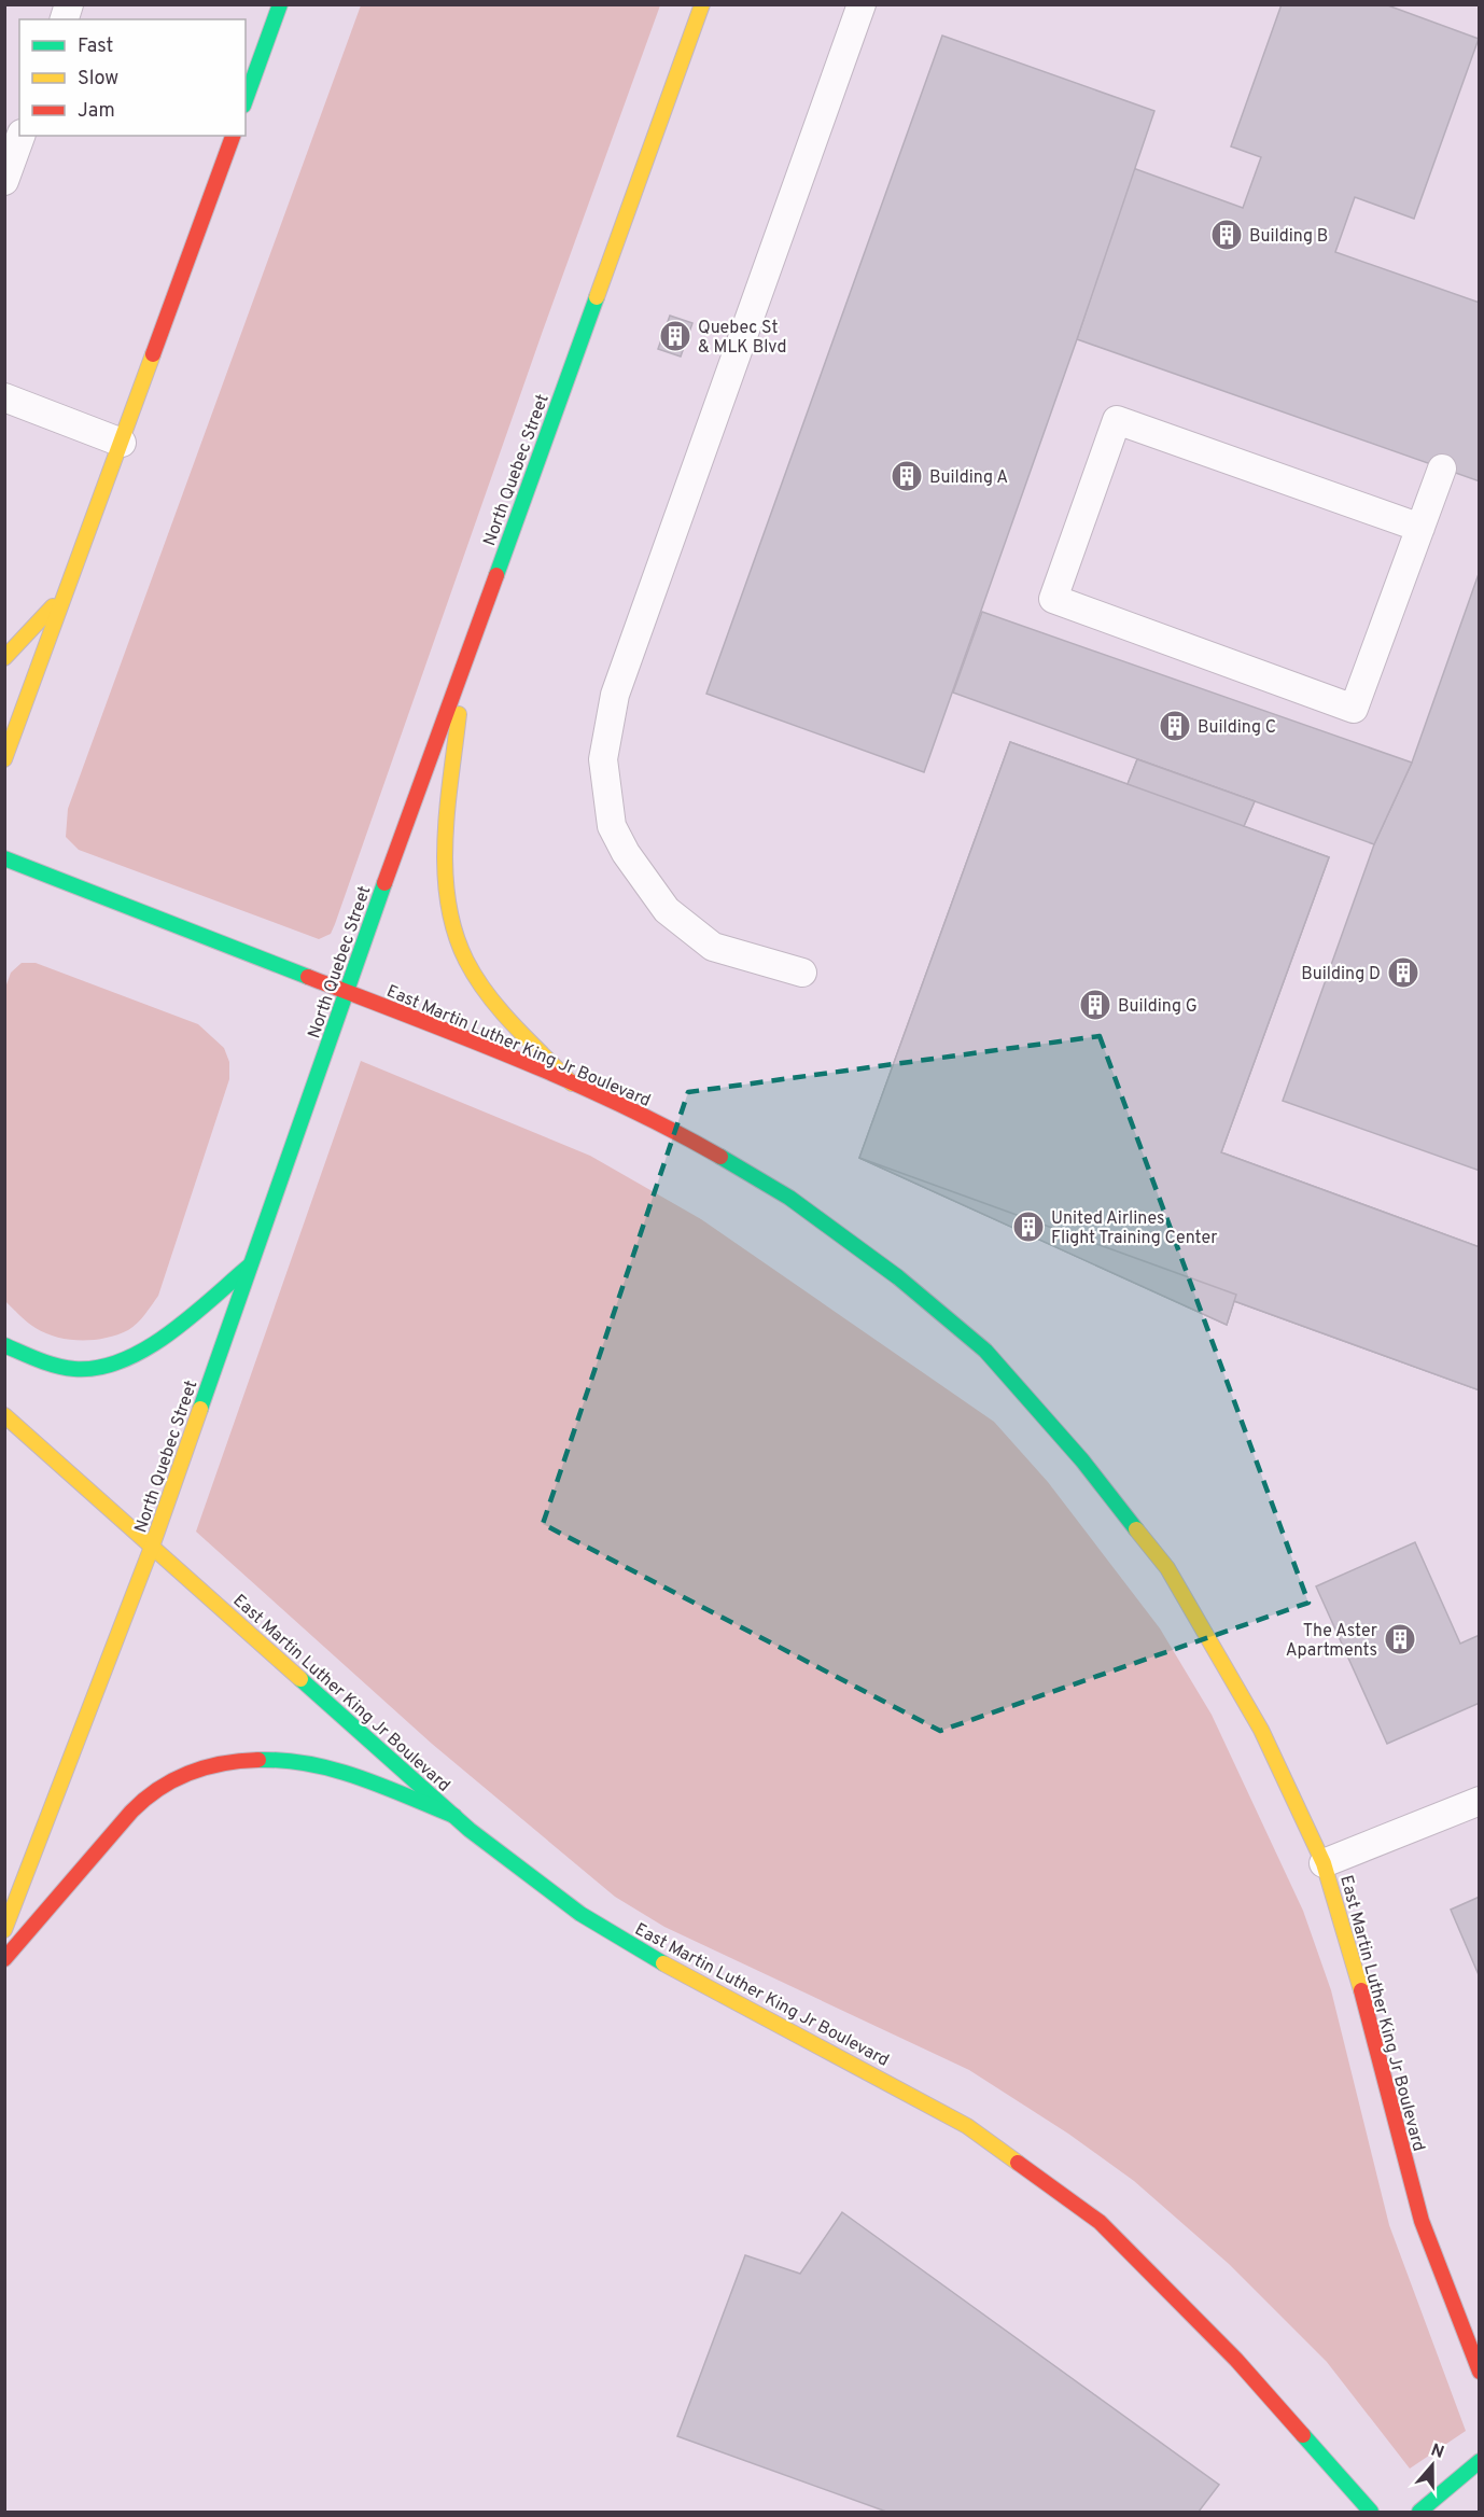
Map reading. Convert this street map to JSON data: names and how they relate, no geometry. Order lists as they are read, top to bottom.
{
  "streets": {
    "main road": ["North Quebec Street", "East Martin Luther King Jr Boulevard"]
  },
  "crossings": [
    ["North Quebec Street", "East Martin Luther King Jr Boulevard"]
  ],
  "places": {
    "building": [
      "Building B",
      "Quebec St & MLK Blvd",
      "Building A",
      "Building C",
      "Building D",
      "Building G",
      "United Airlines Flight Training Center",
      "The Aster Apartments"
    ]
  },
  "legend": ["Fast", "Slow", "Jam"],
  "north": "top"
}
